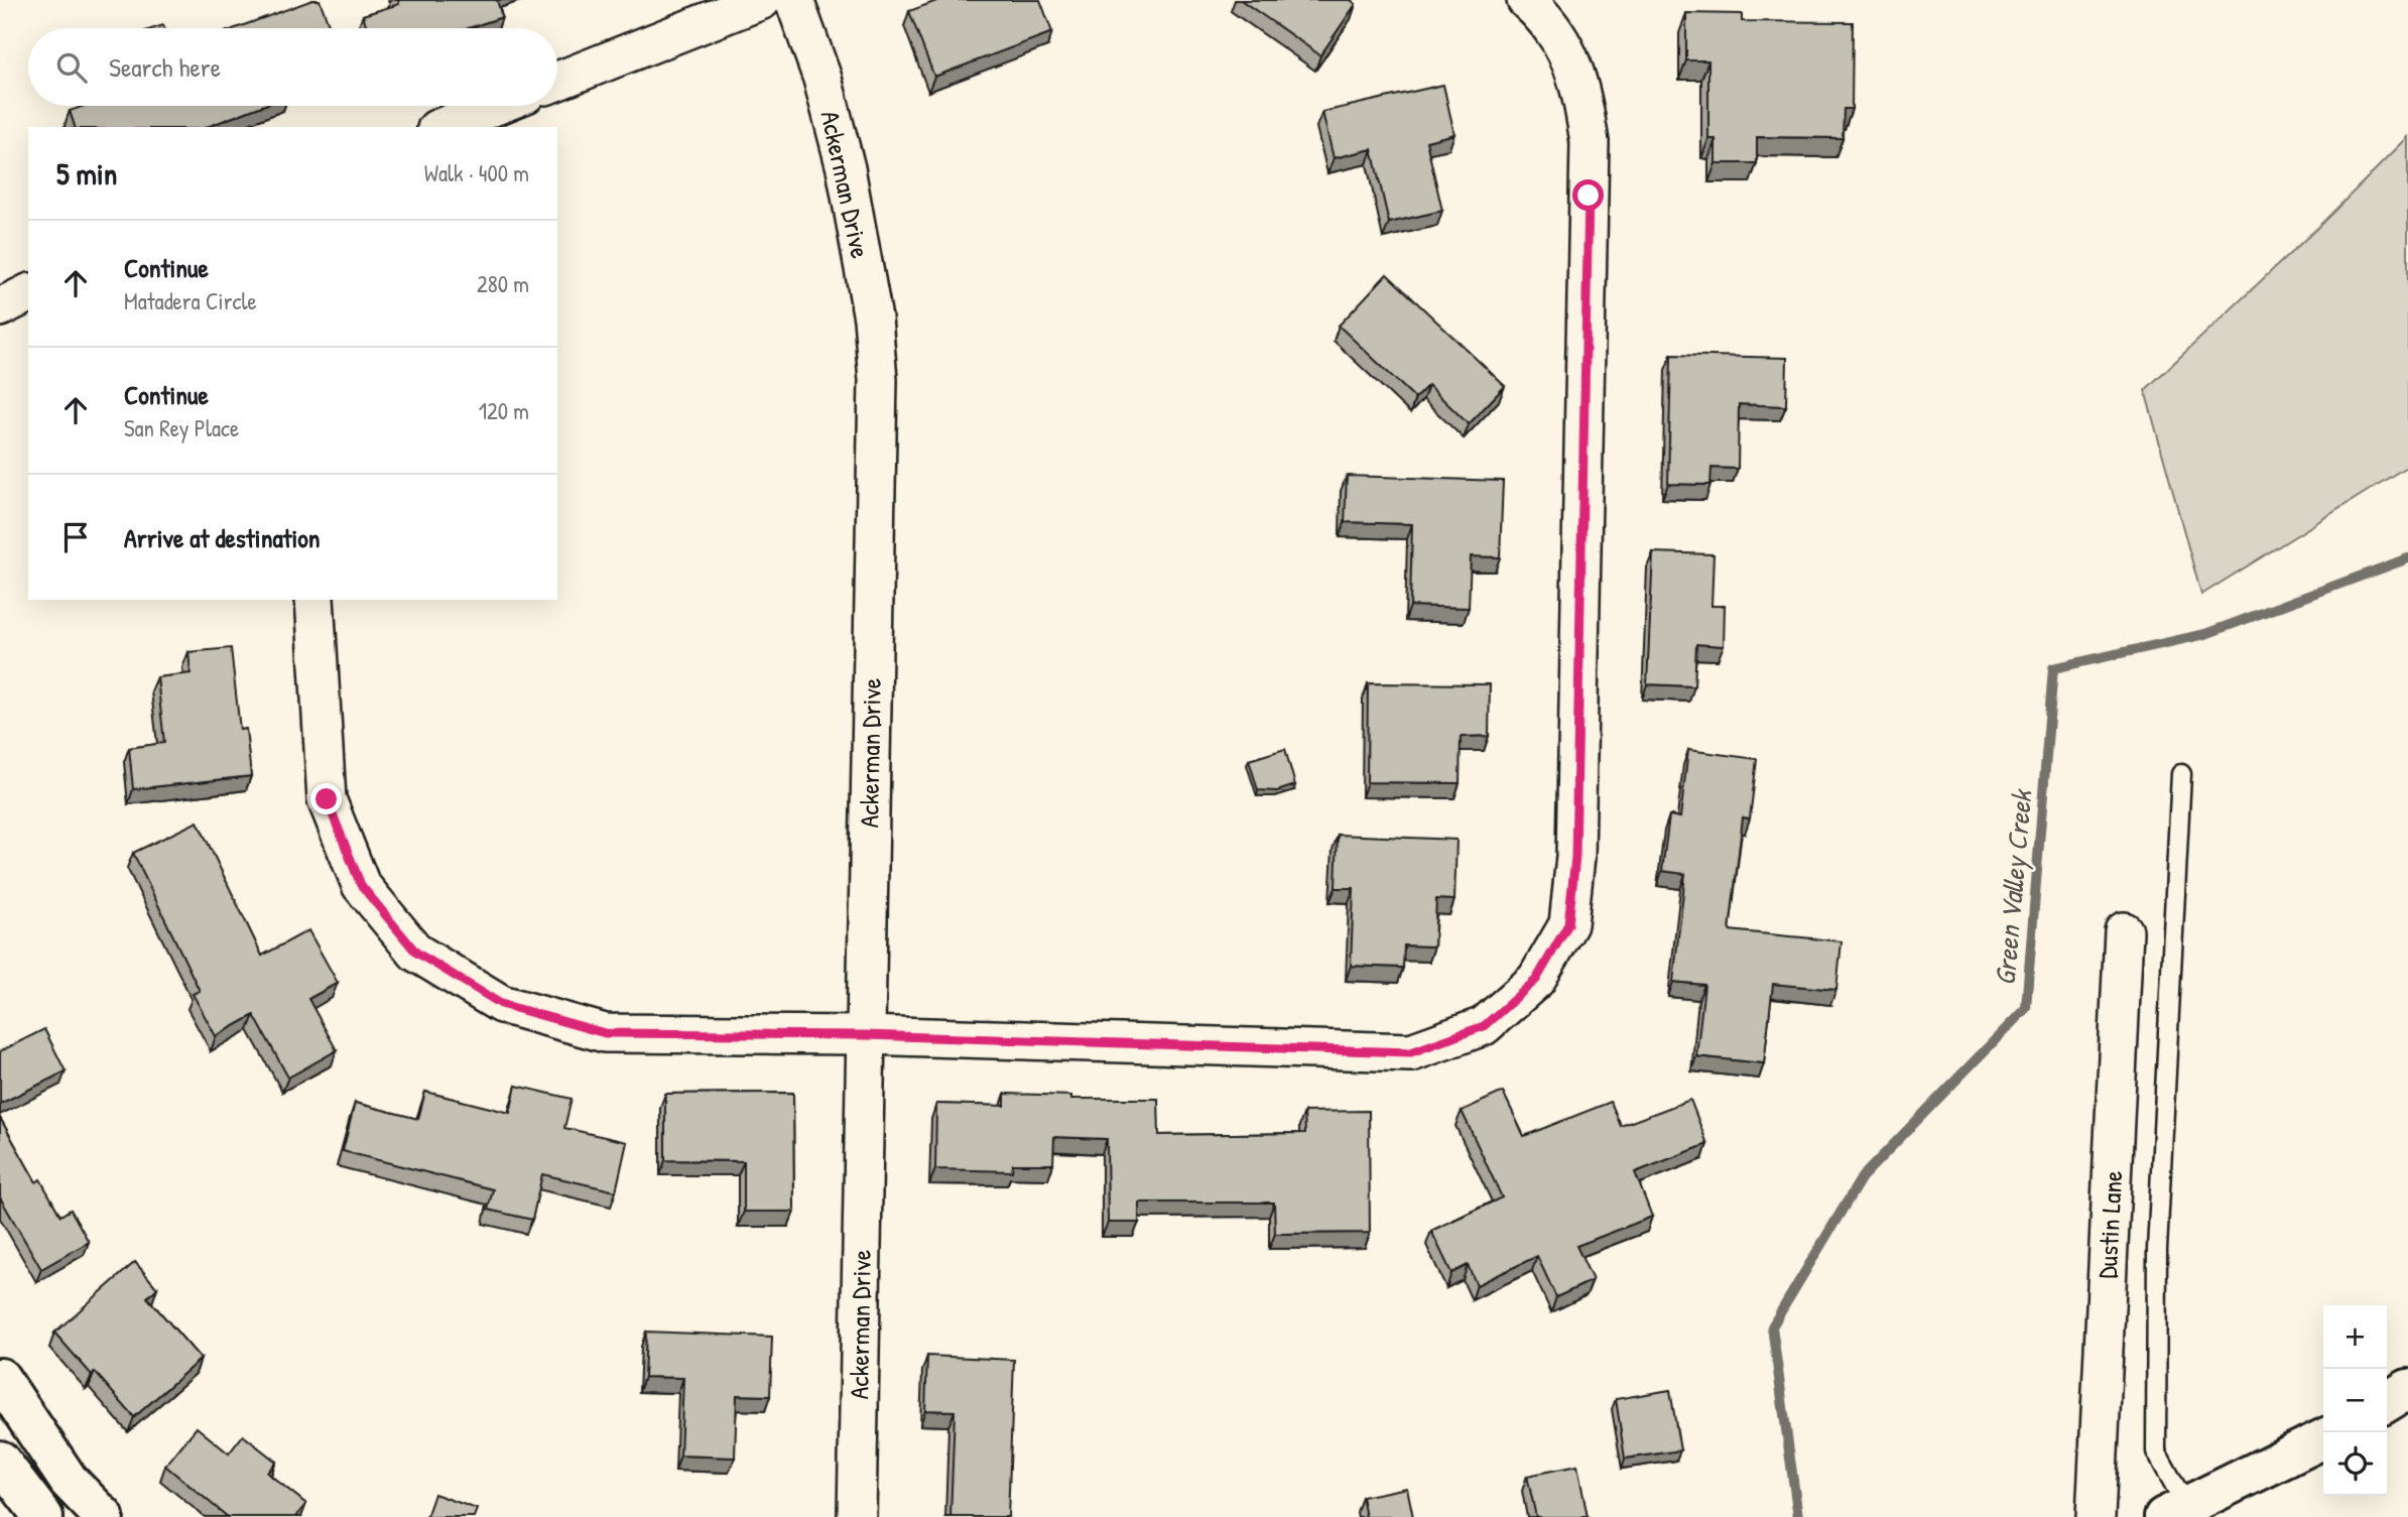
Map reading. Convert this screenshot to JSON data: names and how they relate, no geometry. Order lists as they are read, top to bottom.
{
  "streets": {
    "street": ["Ackerman Drive", "Dustin Lane"]
  },
  "water": ["Green Valley Creek"],
  "page": {
    "search": "Search here",
    "heading": ["5 min", "Walk · 400 m"],
    "list": [
      ["Continue", "Matadera Circle", "280 m"],
      ["Continue", "San Rey Place", "120 m"],
      "Arrive at destination"
    ],
    "map_buttons": ["+", "−"]
  }
}
